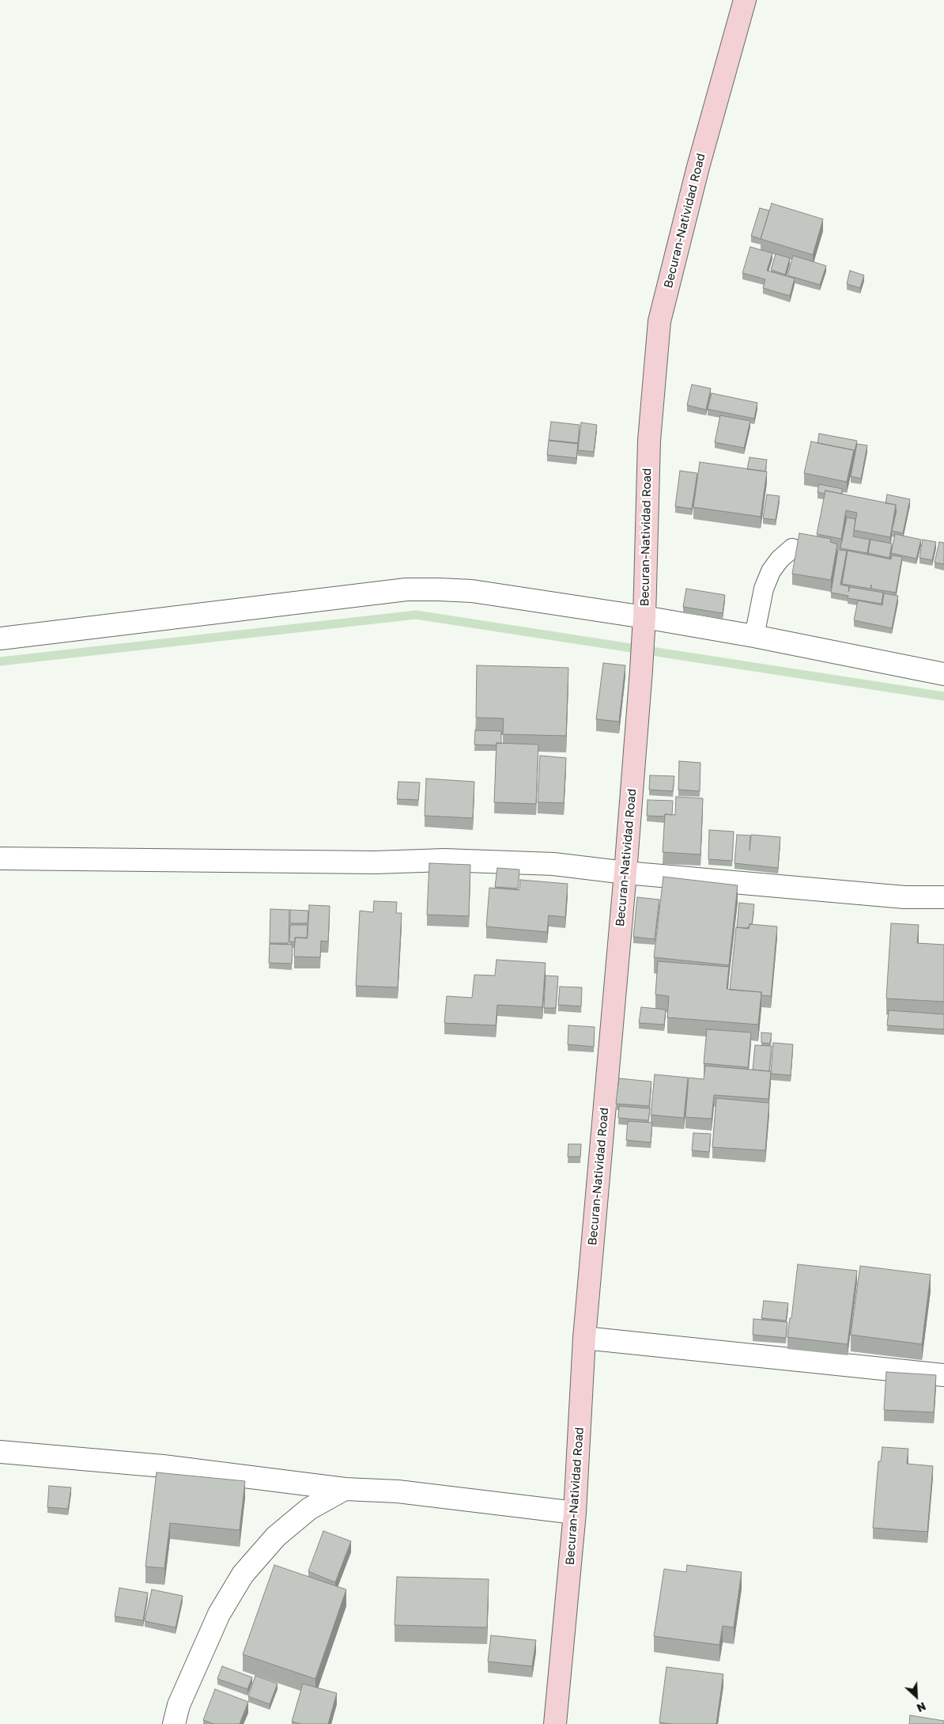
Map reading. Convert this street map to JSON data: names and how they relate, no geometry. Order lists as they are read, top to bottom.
{
  "streets": {
    "street": ["Becuran-Natividad Road"]
  },
  "north": "bottom right"
}
